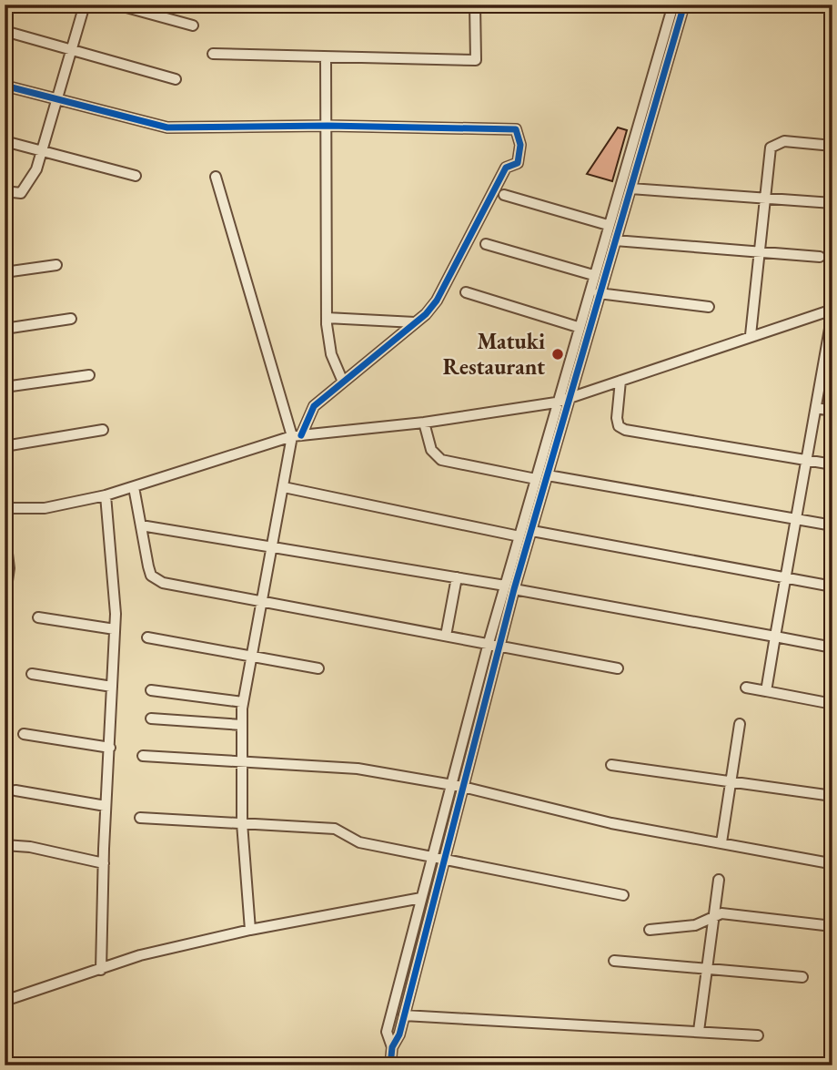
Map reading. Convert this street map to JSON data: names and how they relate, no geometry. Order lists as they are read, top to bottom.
{
  "places": ["Matuki Restaurant"]
}
